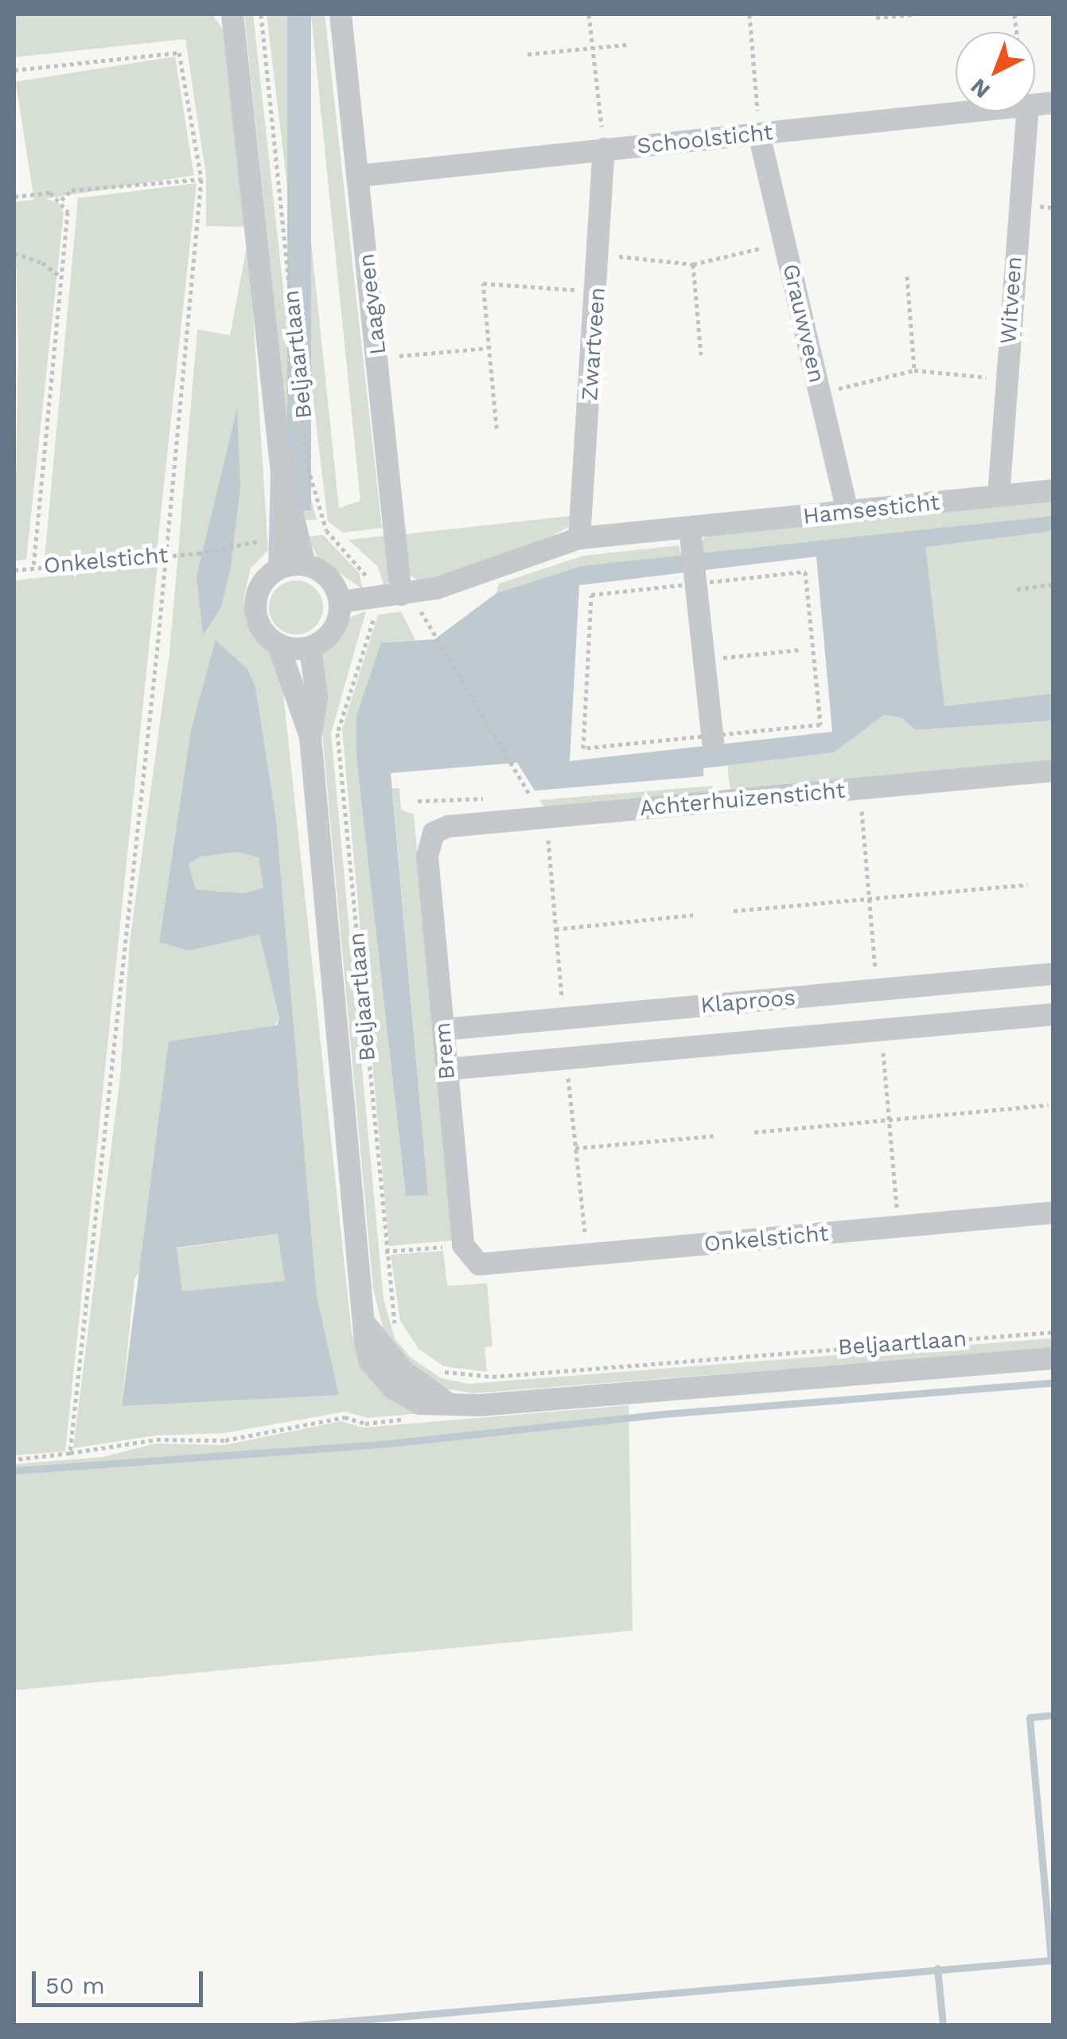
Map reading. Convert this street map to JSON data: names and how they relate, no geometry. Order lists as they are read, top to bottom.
{
  "streets": {
    "street": [
      "Schoolsticht",
      "Witveen",
      "Laagveen",
      "Grauwveen",
      "Zwartveen",
      "Beljaartlaan",
      "Hamsesticht",
      "Onkelsticht",
      "Achterhuizensticht",
      "Klaproos",
      "Brem"
    ]
  },
  "crossings": [
    ["Schoolsticht", "Laagveen"],
    ["Schoolsticht", "Grauwveen"],
    ["Schoolsticht", "Zwartveen"],
    ["Witveen", "Hamsesticht"],
    ["Laagveen", "Hamsesticht"],
    ["Grauwveen", "Hamsesticht"],
    ["Zwartveen", "Hamsesticht"],
    ["Beljaartlaan", "Hamsesticht"],
    ["Onkelsticht", "Brem"],
    ["Achterhuizensticht", "Brem"],
    ["Klaproos", "Brem"]
  ],
  "scale_bar": "50 m",
  "north": "bottom left"
}
